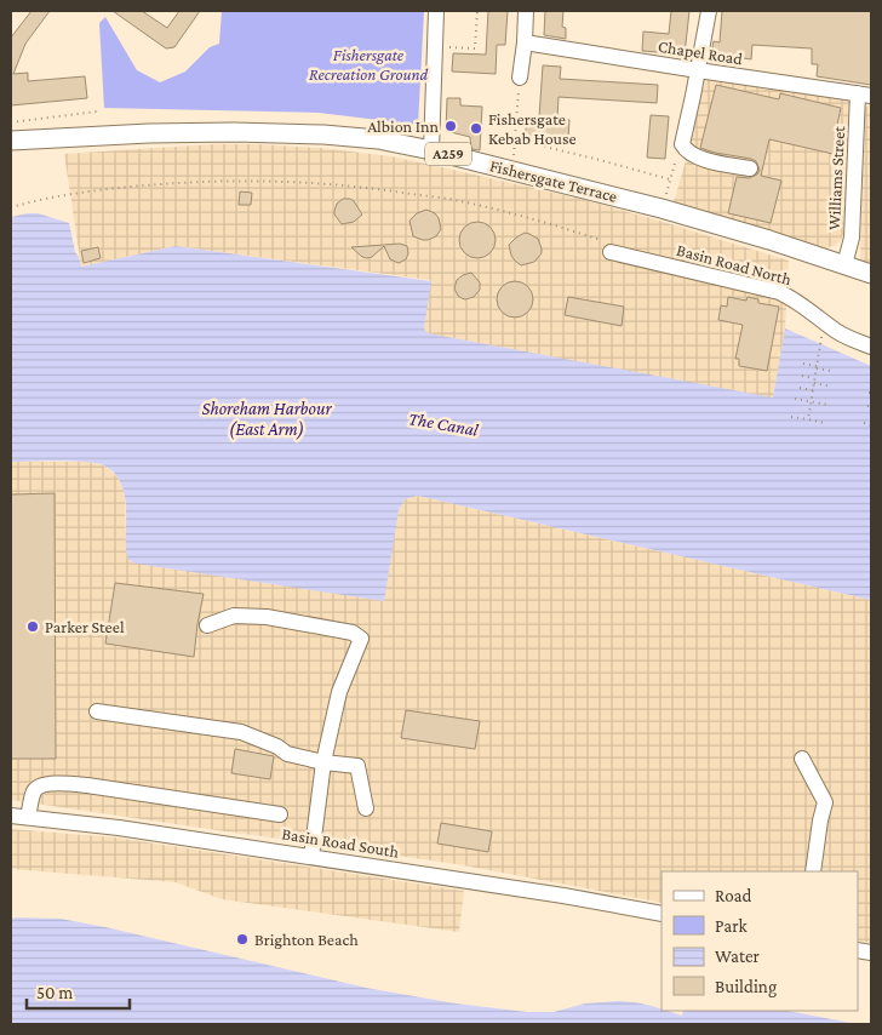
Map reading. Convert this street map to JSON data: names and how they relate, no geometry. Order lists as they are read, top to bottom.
{
  "streets": {
    "main road": ["A259", "Fishersgate Terrace"],
    "street": [
      "Chapel Road",
      "Williams Street",
      "Basin Road North",
      "Basin Road South"
    ]
  },
  "crossings": [
    ["Chapel Road", "Williams Street"],
    ["Williams Street", "Fishersgate Terrace"]
  ],
  "water": ["Shoreham Harbour (East Arm)", "The Canal"],
  "parks": ["Fishersgate Recreation Ground"],
  "places": [
    "Albion Inn",
    "Fishersgate Kebab House",
    "Parker Steel",
    "Brighton Beach"
  ],
  "legend": [
    "Road",
    "Park",
    "Water",
    "Building"
  ],
  "scale_bar": "50 m"
}
